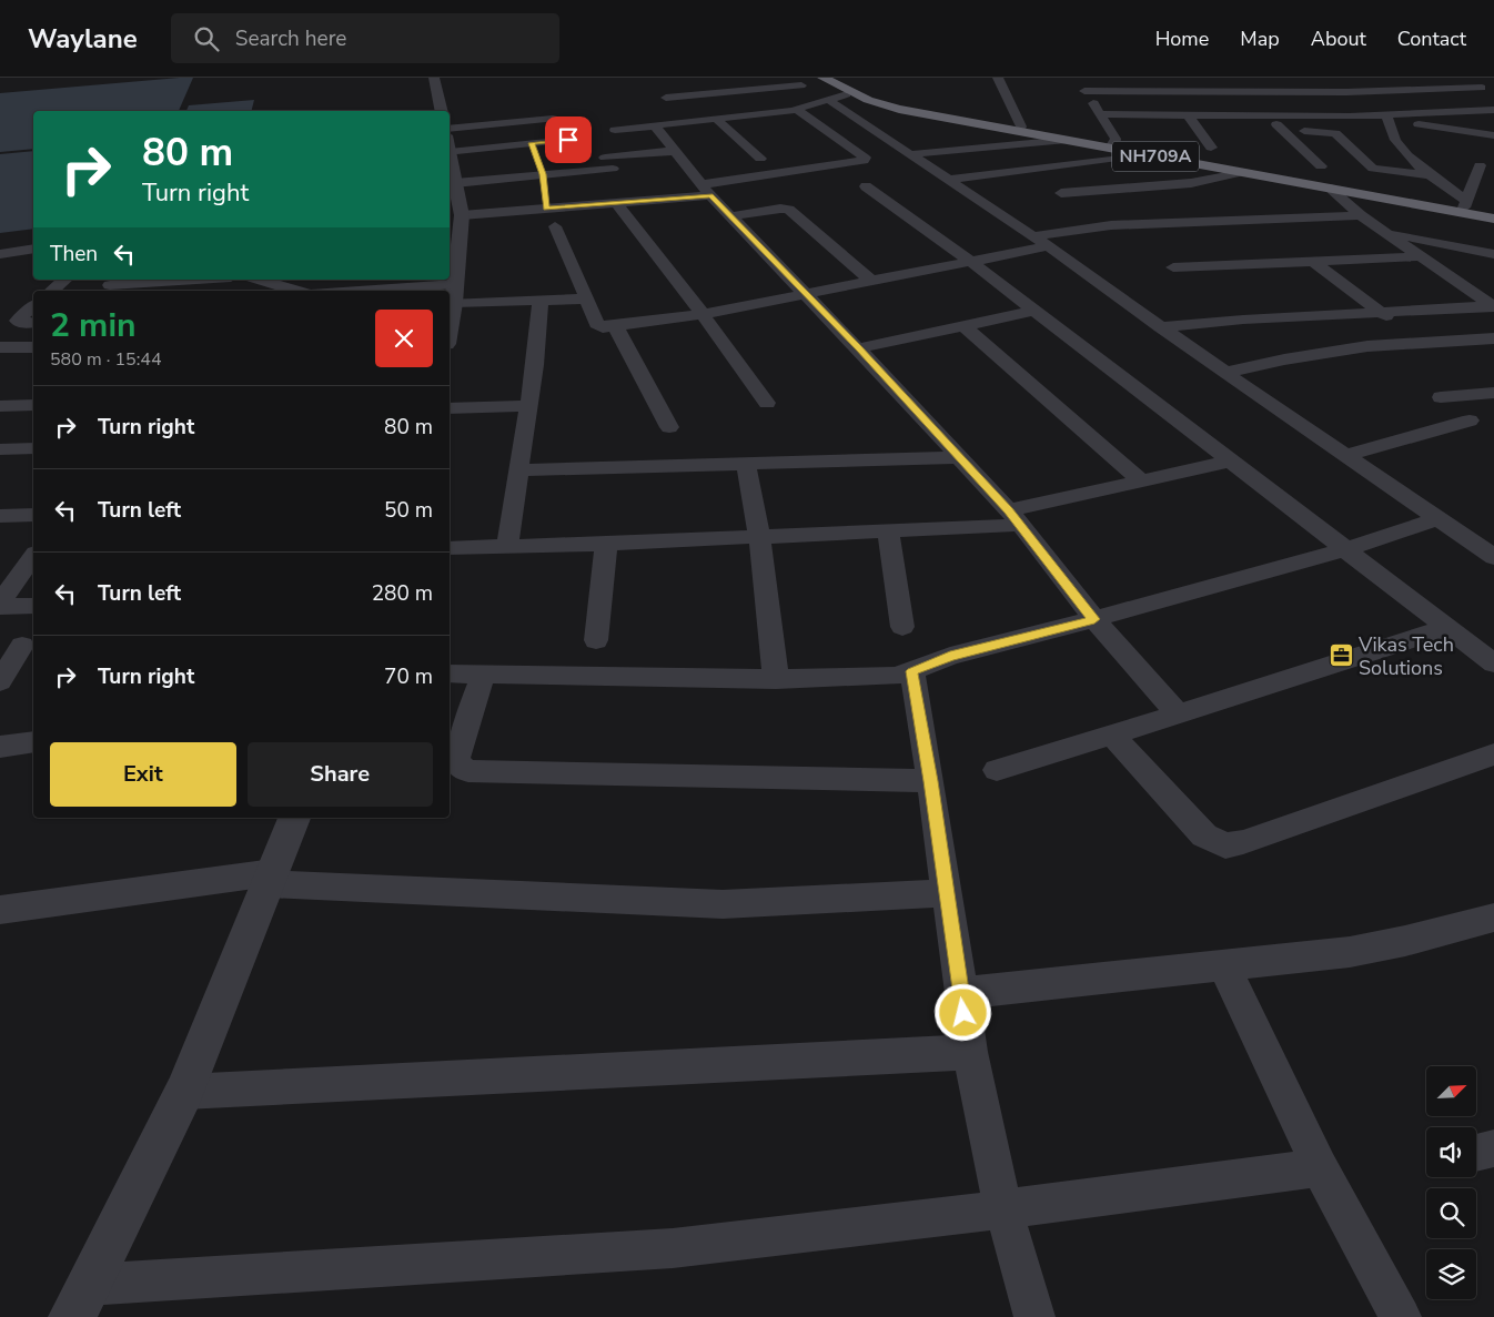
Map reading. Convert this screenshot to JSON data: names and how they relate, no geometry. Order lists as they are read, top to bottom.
{
  "streets": {
    "highway": ["NH709A"]
  },
  "places": {
    "office": ["Vikas Tech Solutions"]
  },
  "north": "top right",
  "page": {
    "header": "Waylane",
    "search": "Search here",
    "nav": [
      "Home",
      "Map",
      "About",
      "Contact"
    ],
    "turn": ["80 m", "Turn right"],
    "then": "Then",
    "heading": ["2 min", "580 m · 15:44"],
    "list": [
      {
        "name": "Turn right",
        "value": "80 m"
      },
      {
        "name": "Turn left",
        "value": "50 m"
      },
      {
        "name": "Turn left",
        "value": "280 m"
      },
      {
        "name": "Turn right",
        "value": "70 m"
      }
    ],
    "buttons": ["Exit", "Share"]
  }
}
